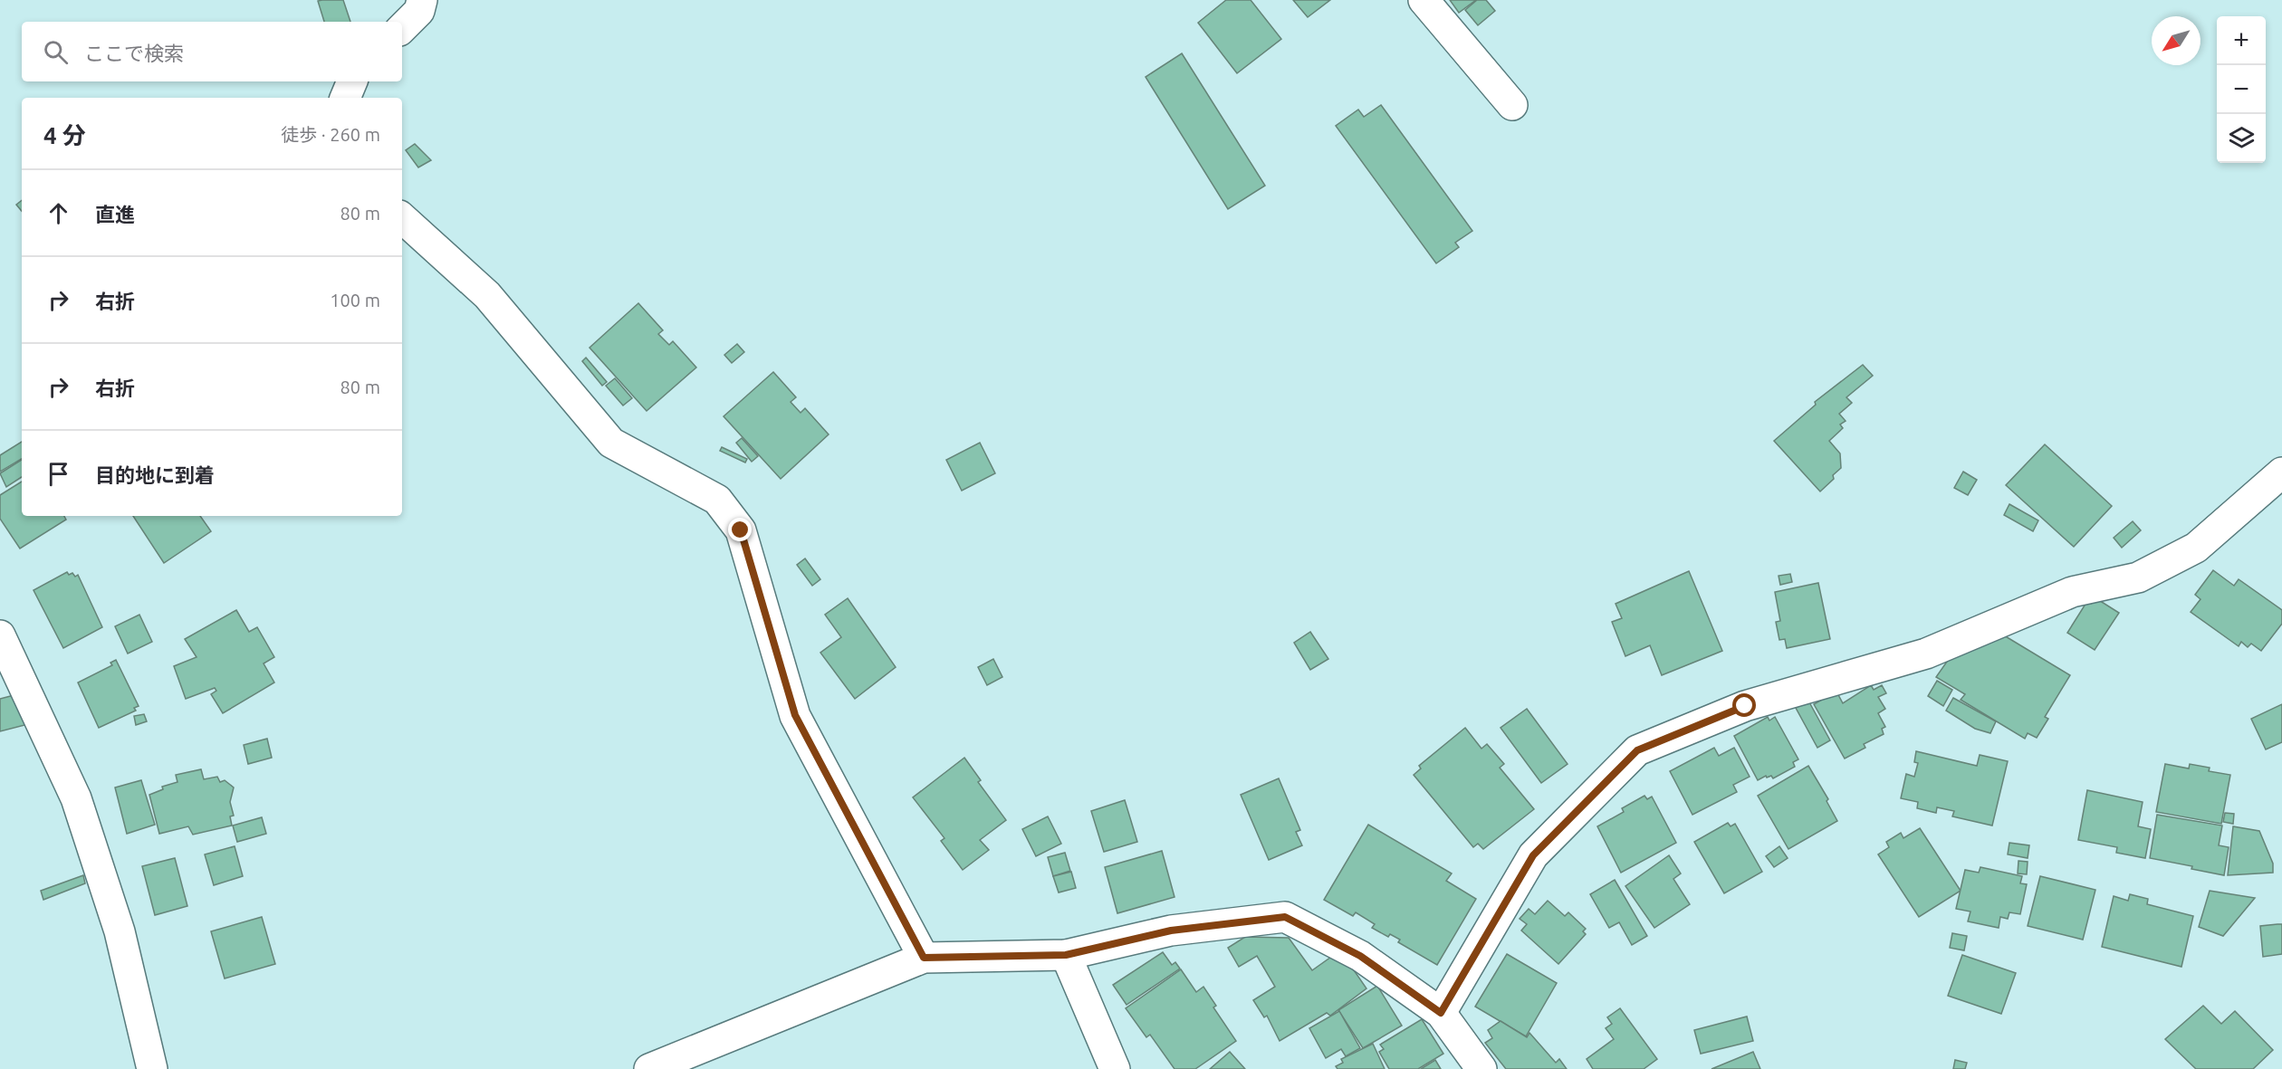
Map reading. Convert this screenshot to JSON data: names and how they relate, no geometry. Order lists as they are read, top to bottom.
{
  "north": "bottom left",
  "page": {
    "map_buttons": ["+", "−"],
    "search": "ここで検索",
    "heading": ["4 分", "徒歩 · 260 m"],
    "list": [
      ["直進", "80 m"],
      ["右折", "100 m"],
      ["右折", "80 m"],
      "目的地に到着"
    ]
  }
}
